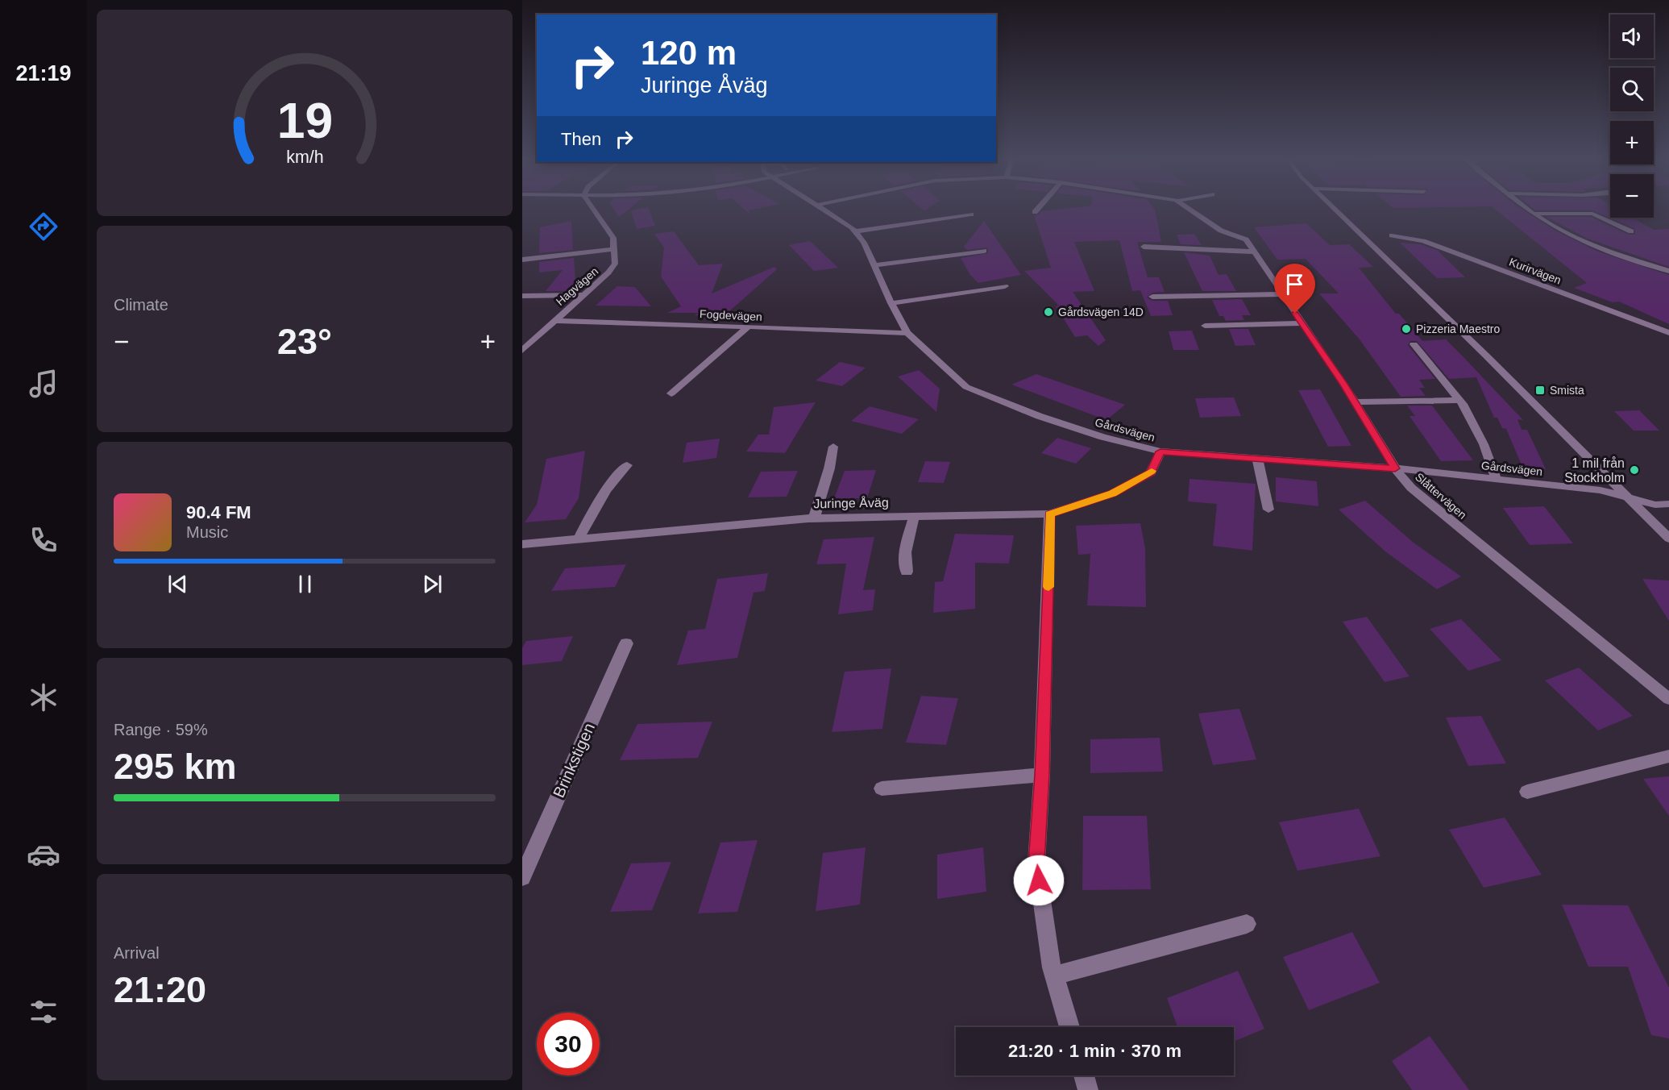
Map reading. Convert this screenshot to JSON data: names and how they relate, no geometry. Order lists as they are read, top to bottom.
{
  "streets": {
    "street": [
      "Kurirvägen",
      "Hagvägen",
      "Fogdevägen",
      "Gårdsvägen",
      "Slåttervägen",
      "Juringe Åväg",
      "Brinkstigen"
    ]
  },
  "crossings": [
    ["Hagvägen", "Fogdevägen"],
    ["Fogdevägen", "Gårdsvägen"],
    ["Gårdsvägen", "Slåttervägen"],
    ["Gårdsvägen", "Juringe Åväg"]
  ],
  "places": {
    "other": ["Gårdsvägen 14D", "Pizzeria Maestro", "1 mil från Stockholm"],
    "transit": ["Smista"]
  },
  "page": {
    "tabs": "21:19",
    "map_buttons": ["+", "−"],
    "turn": ["120 m", "Juringe Åväg"],
    "then": "Then",
    "tile": [
      "Climate",
      ["Range · 59%", "295 km"],
      ["Arrival", "21:20"]
    ],
    "heat": ["−", "23°", "+"],
    "song": ["90.4 FM", "Music"],
    "limit": "30",
    "trip": "21:20 · 1 min · 370 m",
    "gauge": ["19", "km/h"]
  }
}
